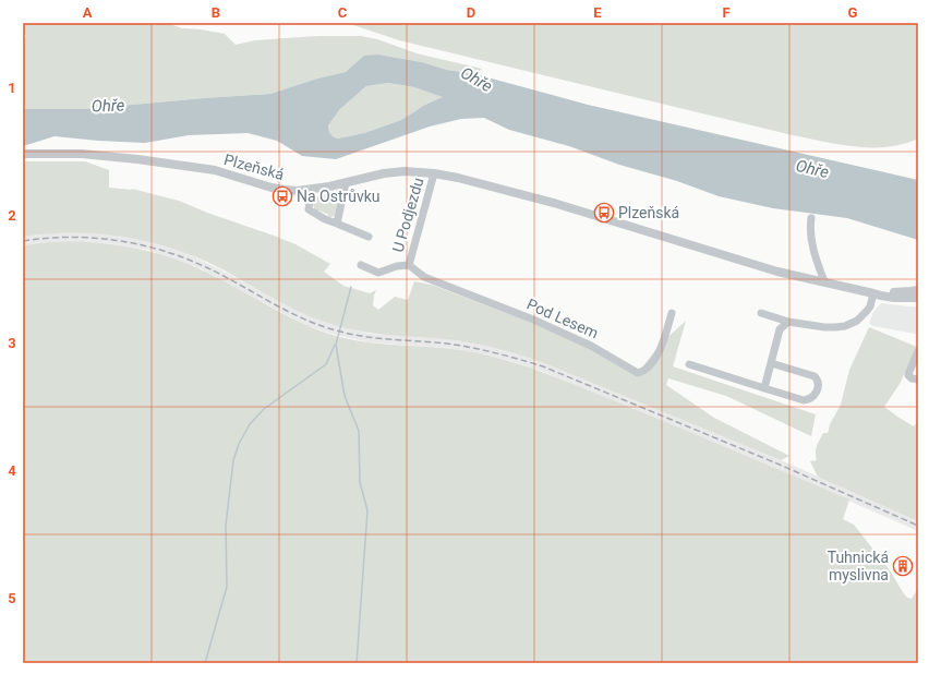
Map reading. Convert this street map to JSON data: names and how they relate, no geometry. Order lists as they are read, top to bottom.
{
  "streets": {
    "street": ["Plzeňská", "U Podjezdu", "Pod Lesem"]
  },
  "crossings": [
    ["Plzeňská", "U Podjezdu"],
    ["U Podjezdu", "Pod Lesem"]
  ],
  "water": ["Ohře"],
  "places": {
    "bus stop": ["Na Ostrůvku", "Plzeňská"],
    "building": ["Tuhnická myslivna"]
  },
  "grid": {
    "columns": [
      "A",
      "B",
      "C",
      "D",
      "E",
      "F",
      "G"
    ],
    "rows": [
      "1",
      "2",
      "3",
      "4",
      "5"
    ]
  }
}
